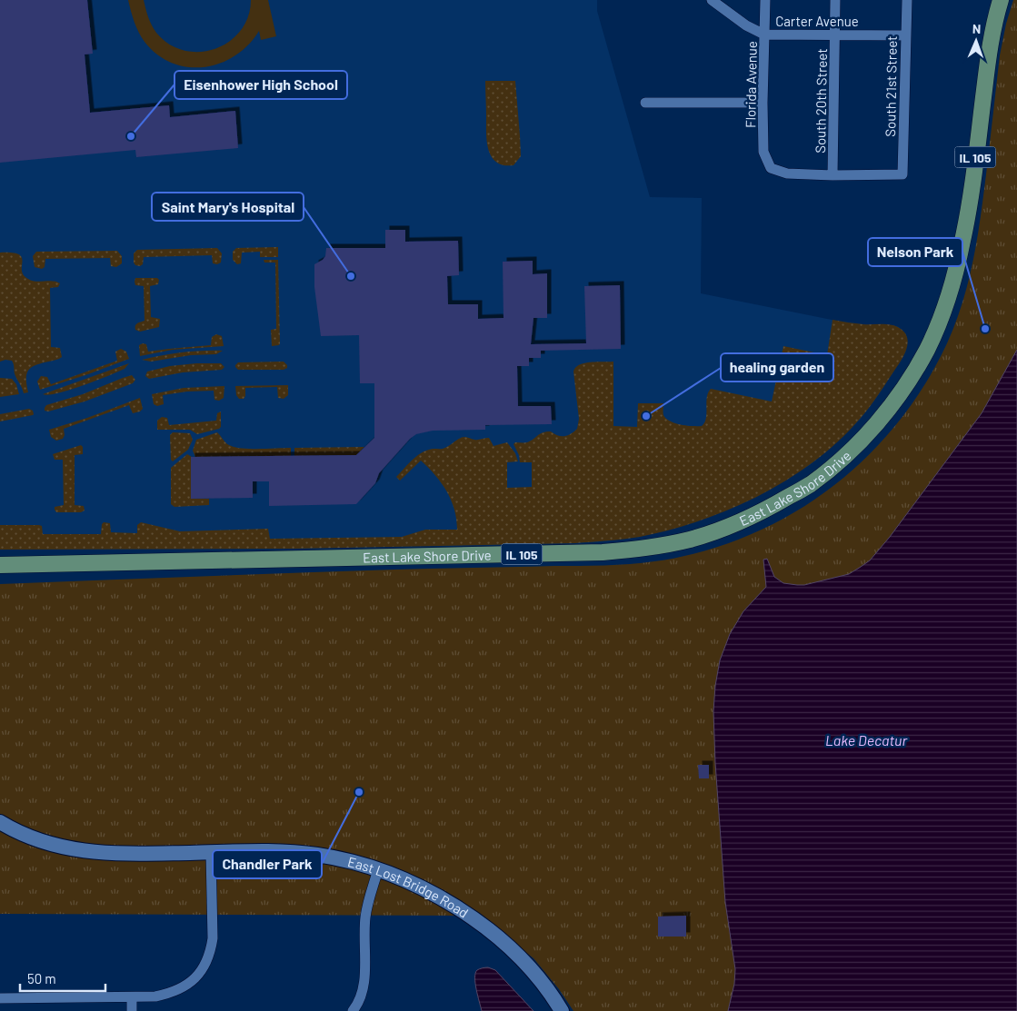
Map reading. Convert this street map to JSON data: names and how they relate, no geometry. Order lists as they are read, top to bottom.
{
  "streets": {
    "main road": ["IL 105", "East Lake Shore Drive"],
    "street": [
      "Carter Avenue",
      "Florida Avenue",
      "South 21st Street",
      "South 20th Street",
      "East Lost Bridge Road"
    ]
  },
  "crossings": [
    ["Carter Avenue", "Florida Avenue"],
    ["Carter Avenue", "South 21st Street"],
    ["Carter Avenue", "South 20th Street"],
    ["Florida Avenue", "South 21st Street"],
    ["Florida Avenue", "South 20th Street"],
    ["South 21st Street", "South 20th Street"]
  ],
  "water": ["Lake Decatur"],
  "places": [
    "Eisenhower High School",
    "Saint Mary's Hospital",
    "Nelson Park",
    "healing garden",
    "Chandler Park"
  ],
  "scale_bar": "50 m",
  "north": "top"
}
